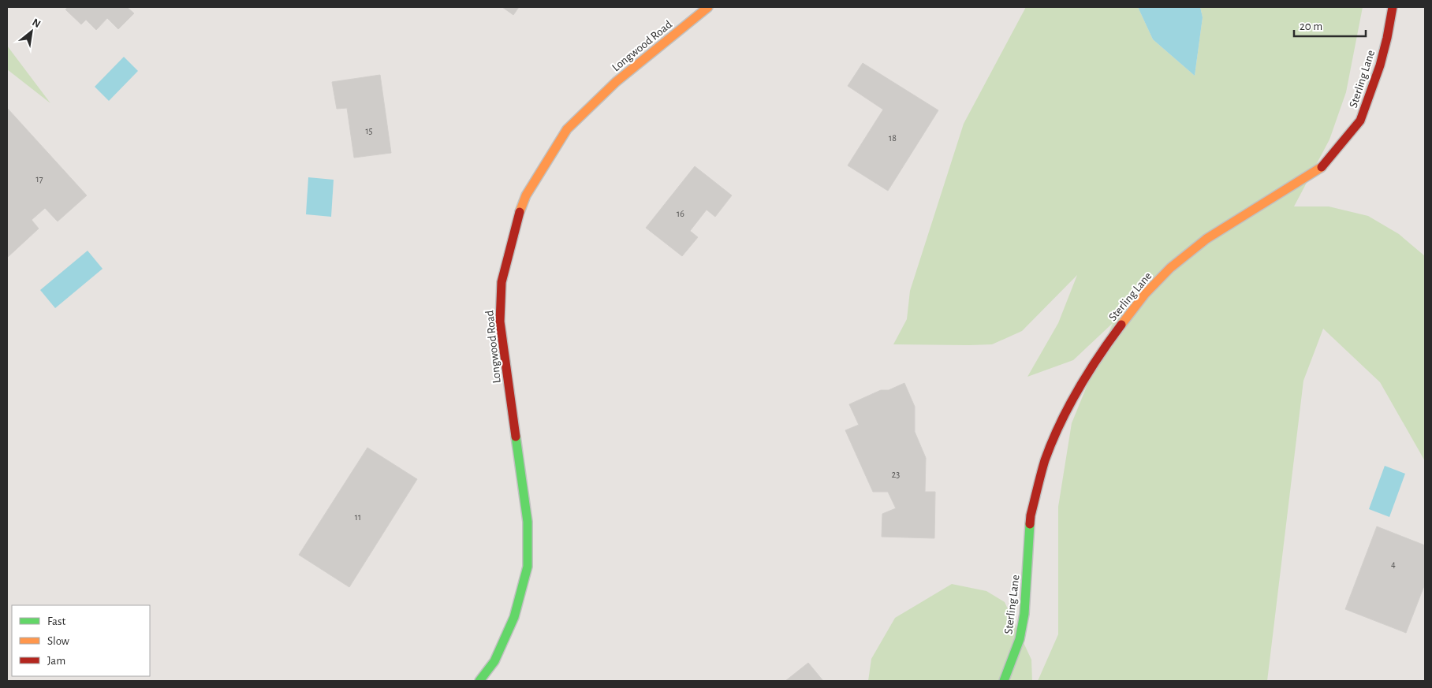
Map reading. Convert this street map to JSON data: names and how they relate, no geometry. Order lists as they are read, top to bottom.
{
  "streets": {
    "street": ["Longwood Road", "Sterling Lane"]
  },
  "house_numbers": [
    "15",
    "18",
    "17",
    "16",
    "23",
    "11",
    "4"
  ],
  "legend": ["Fast", "Slow", "Jam"],
  "scale_bar": "20 m",
  "north": "top right"
}
